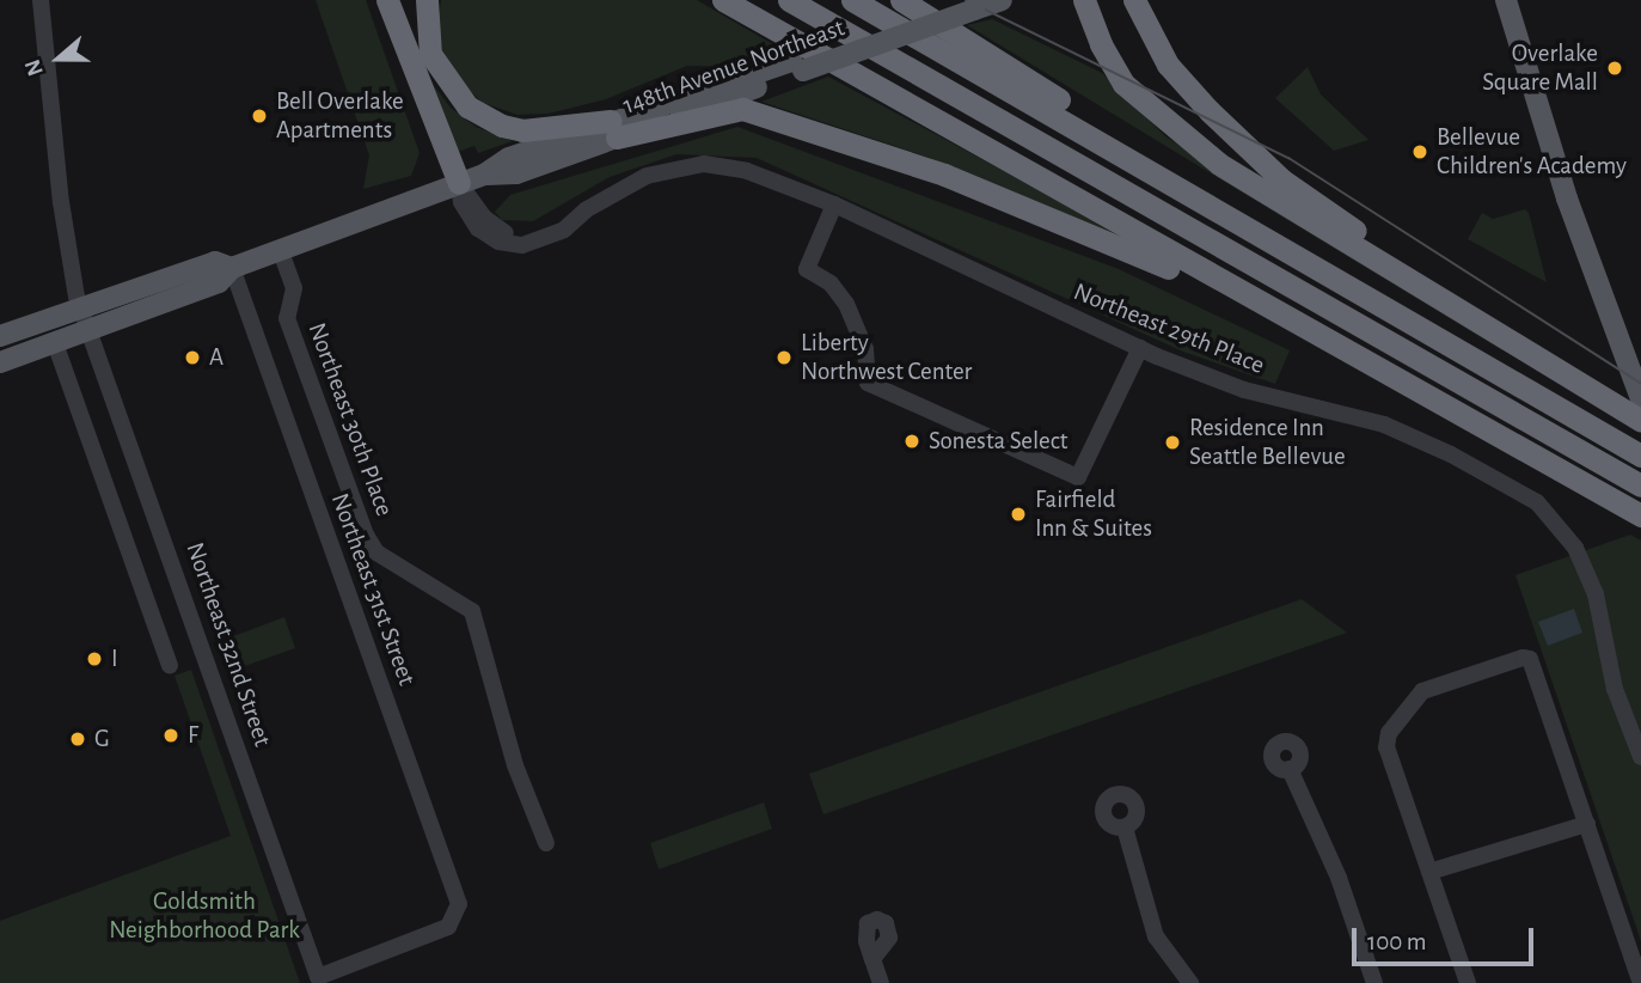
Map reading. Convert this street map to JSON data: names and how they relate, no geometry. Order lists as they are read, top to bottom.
{
  "streets": {
    "main road": ["148th Avenue Northeast"],
    "street": [
      "Northeast 29th Place",
      "Northeast 30th Place",
      "Northeast 31st Street",
      "Northeast 32nd Street"
    ]
  },
  "crossings": [
    ["148th Avenue Northeast", "Northeast 29th Place"],
    ["148th Avenue Northeast", "Northeast 30th Place"],
    ["148th Avenue Northeast", "Northeast 31st Street"],
    ["148th Avenue Northeast", "Northeast 32nd Street"],
    ["Northeast 31st Street", "Northeast 32nd Street"]
  ],
  "parks": ["Goldsmith Neighborhood Park"],
  "places": [
    "Overlake Square Mall",
    "Bell Overlake Apartments",
    "Bellevue Children's Academy",
    "A",
    "Liberty Northwest Center",
    "Sonesta Select",
    "Residence Inn Seattle Bellevue",
    "Fairfield Inn & Suites",
    "I",
    "F",
    "G"
  ],
  "scale_bar": "100 m",
  "north": "left"
}
